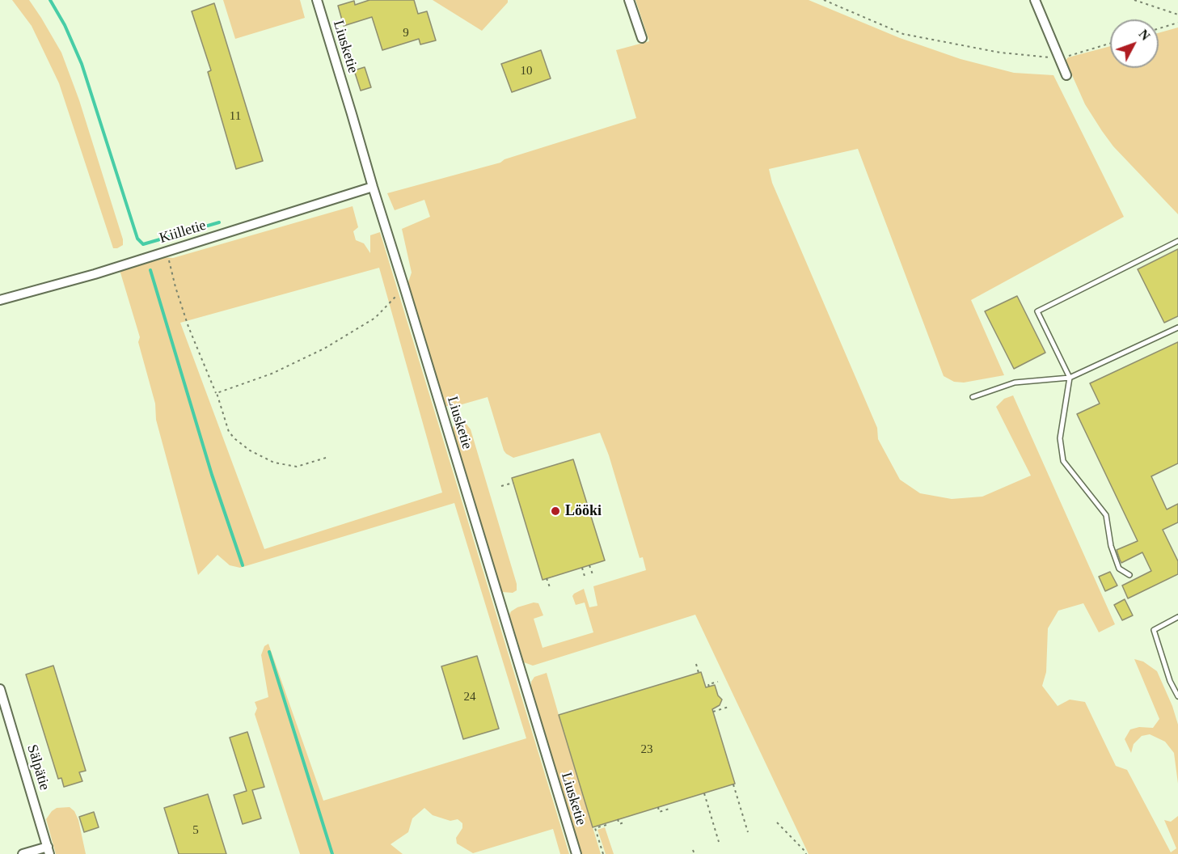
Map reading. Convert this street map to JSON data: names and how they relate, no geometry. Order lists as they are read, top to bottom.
{
  "streets": {
    "street": ["Liusketie", "Kiilletie", "Sälpätie"]
  },
  "crossings": [
    ["Liusketie", "Kiilletie"]
  ],
  "places": ["Lööki"],
  "house_numbers": [
    "9",
    "10",
    "11",
    "24",
    "23",
    "5"
  ],
  "north": "top right"
}
